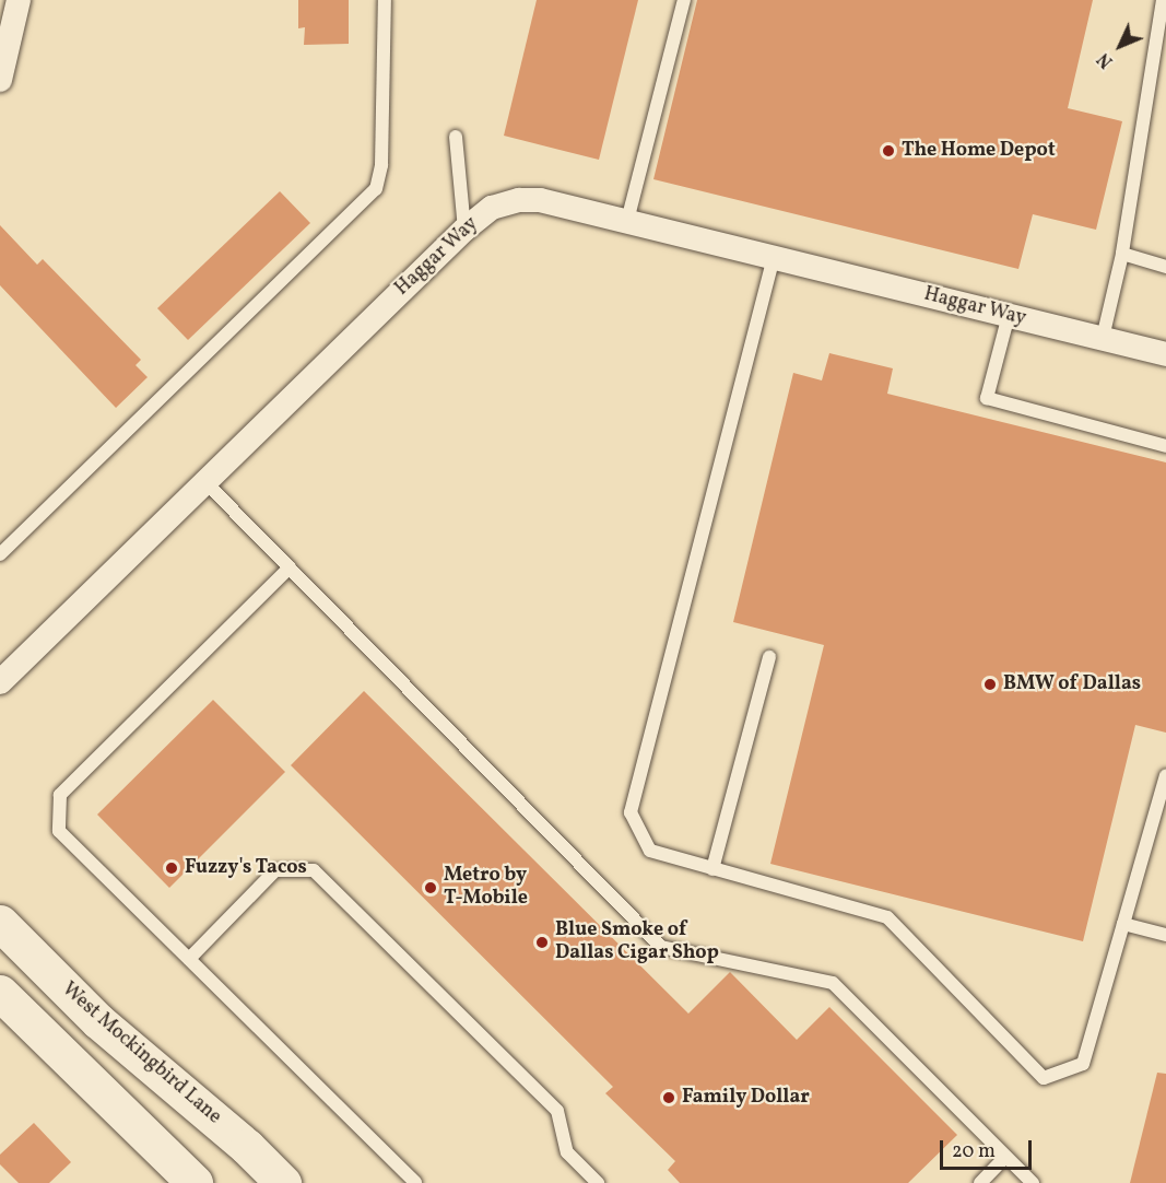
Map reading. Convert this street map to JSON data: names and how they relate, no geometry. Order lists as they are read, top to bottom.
{
  "streets": {
    "main road": ["West Mockingbird Lane"],
    "street": ["Haggar Way"]
  },
  "places": [
    "The Home Depot",
    "BMW of Dallas",
    "Fuzzy's Tacos",
    "Metro by T-Mobile",
    "Blue Smoke of Dallas Cigar Shop",
    "Family Dollar"
  ],
  "scale_bar": "20 m",
  "north": "bottom left"
}
